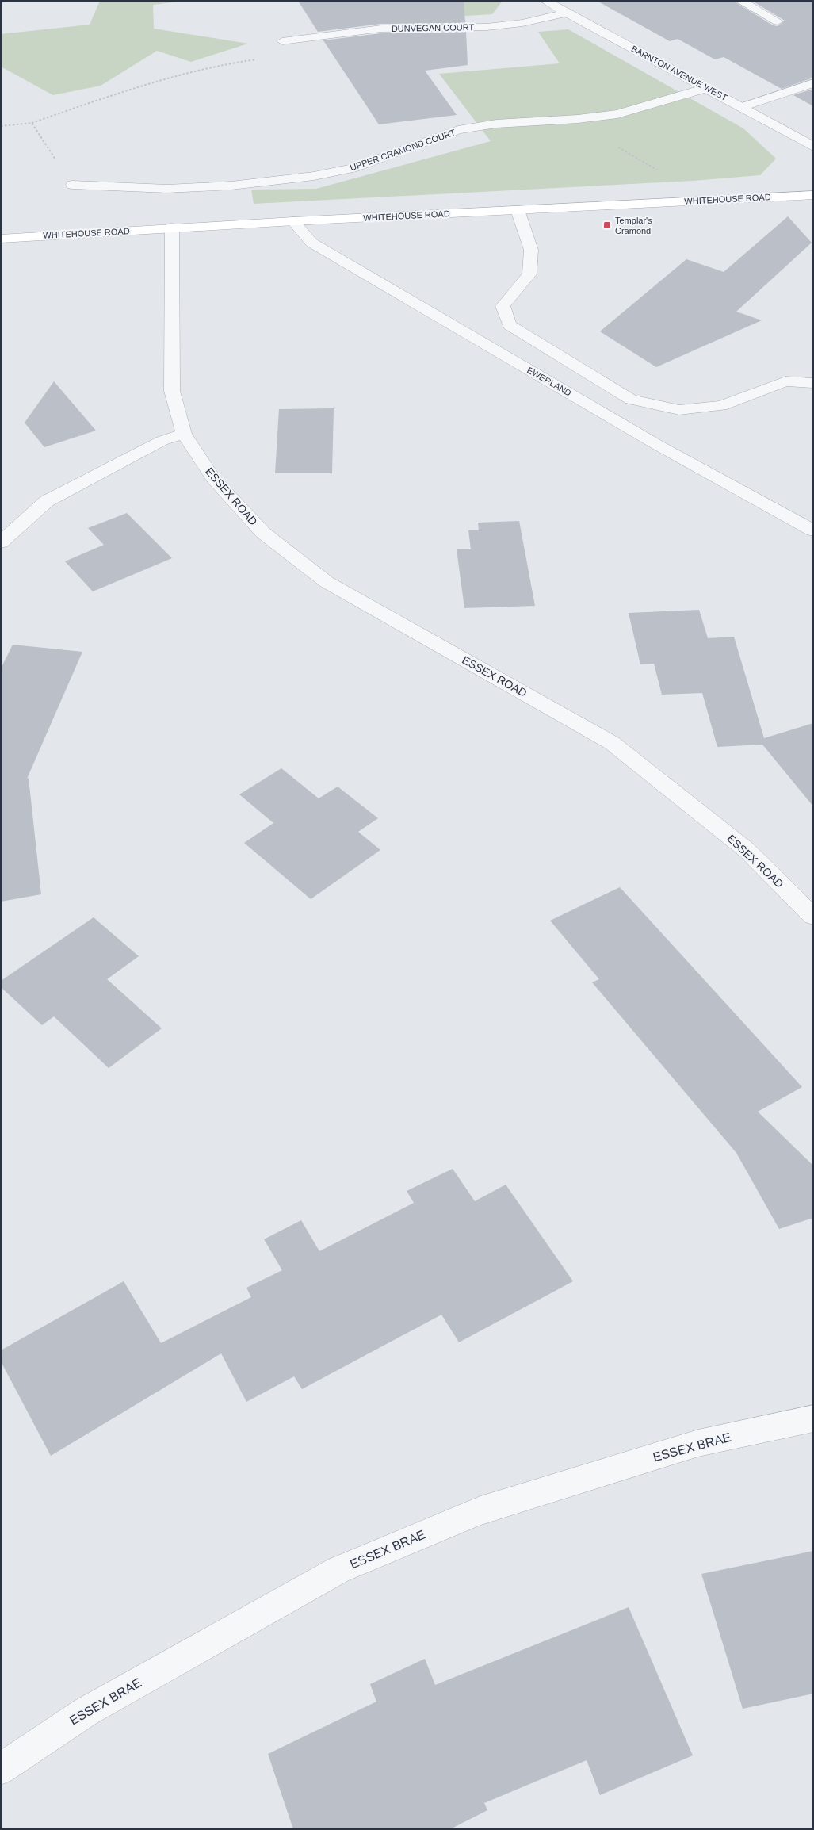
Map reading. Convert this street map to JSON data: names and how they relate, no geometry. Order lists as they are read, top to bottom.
{
  "streets": {
    "street": [
      "DUNVEGAN COURT",
      "BARNTON AVENUE WEST",
      "UPPER CRAMOND COURT",
      "WHITEHOUSE ROAD",
      "EWERLAND",
      "ESSEX ROAD",
      "ESSEX BRAE"
    ]
  },
  "crossings": [
    ["DUNVEGAN COURT", "BARNTON AVENUE WEST"],
    ["BARNTON AVENUE WEST", "UPPER CRAMOND COURT"],
    ["WHITEHOUSE ROAD", "EWERLAND"],
    ["WHITEHOUSE ROAD", "ESSEX ROAD"]
  ],
  "places": {
    "transit": ["Templar's Cramond"]
  }
}
